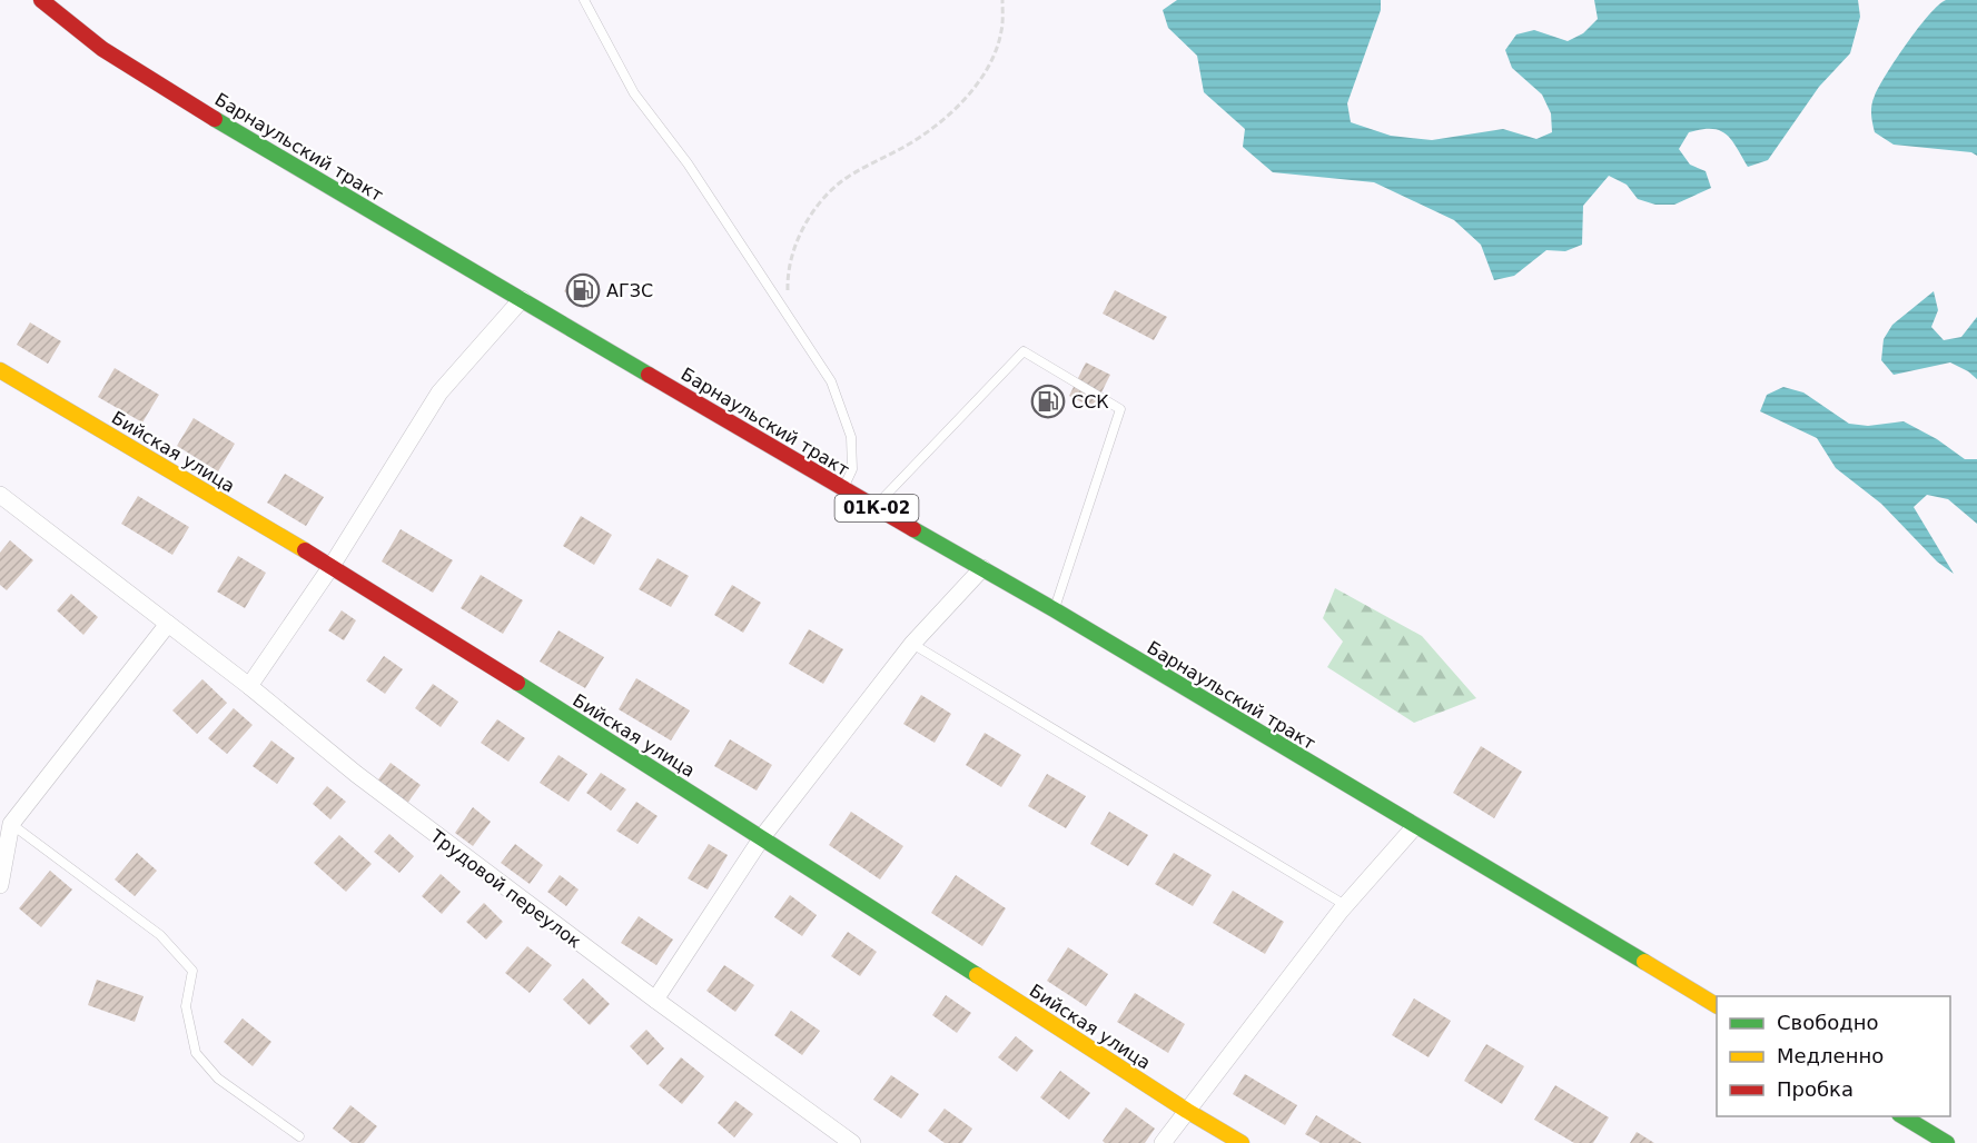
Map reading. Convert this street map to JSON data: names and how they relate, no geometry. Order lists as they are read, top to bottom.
{
  "streets": {
    "main road": ["Барнаульский тракт", "Бийская улица", "01К-02"],
    "street": ["Трудовой переулок"]
  },
  "places": {
    "fuel station": ["АГЗС", "ССК"]
  },
  "legend": ["Свободно", "Медленно", "Пробка"]
}
